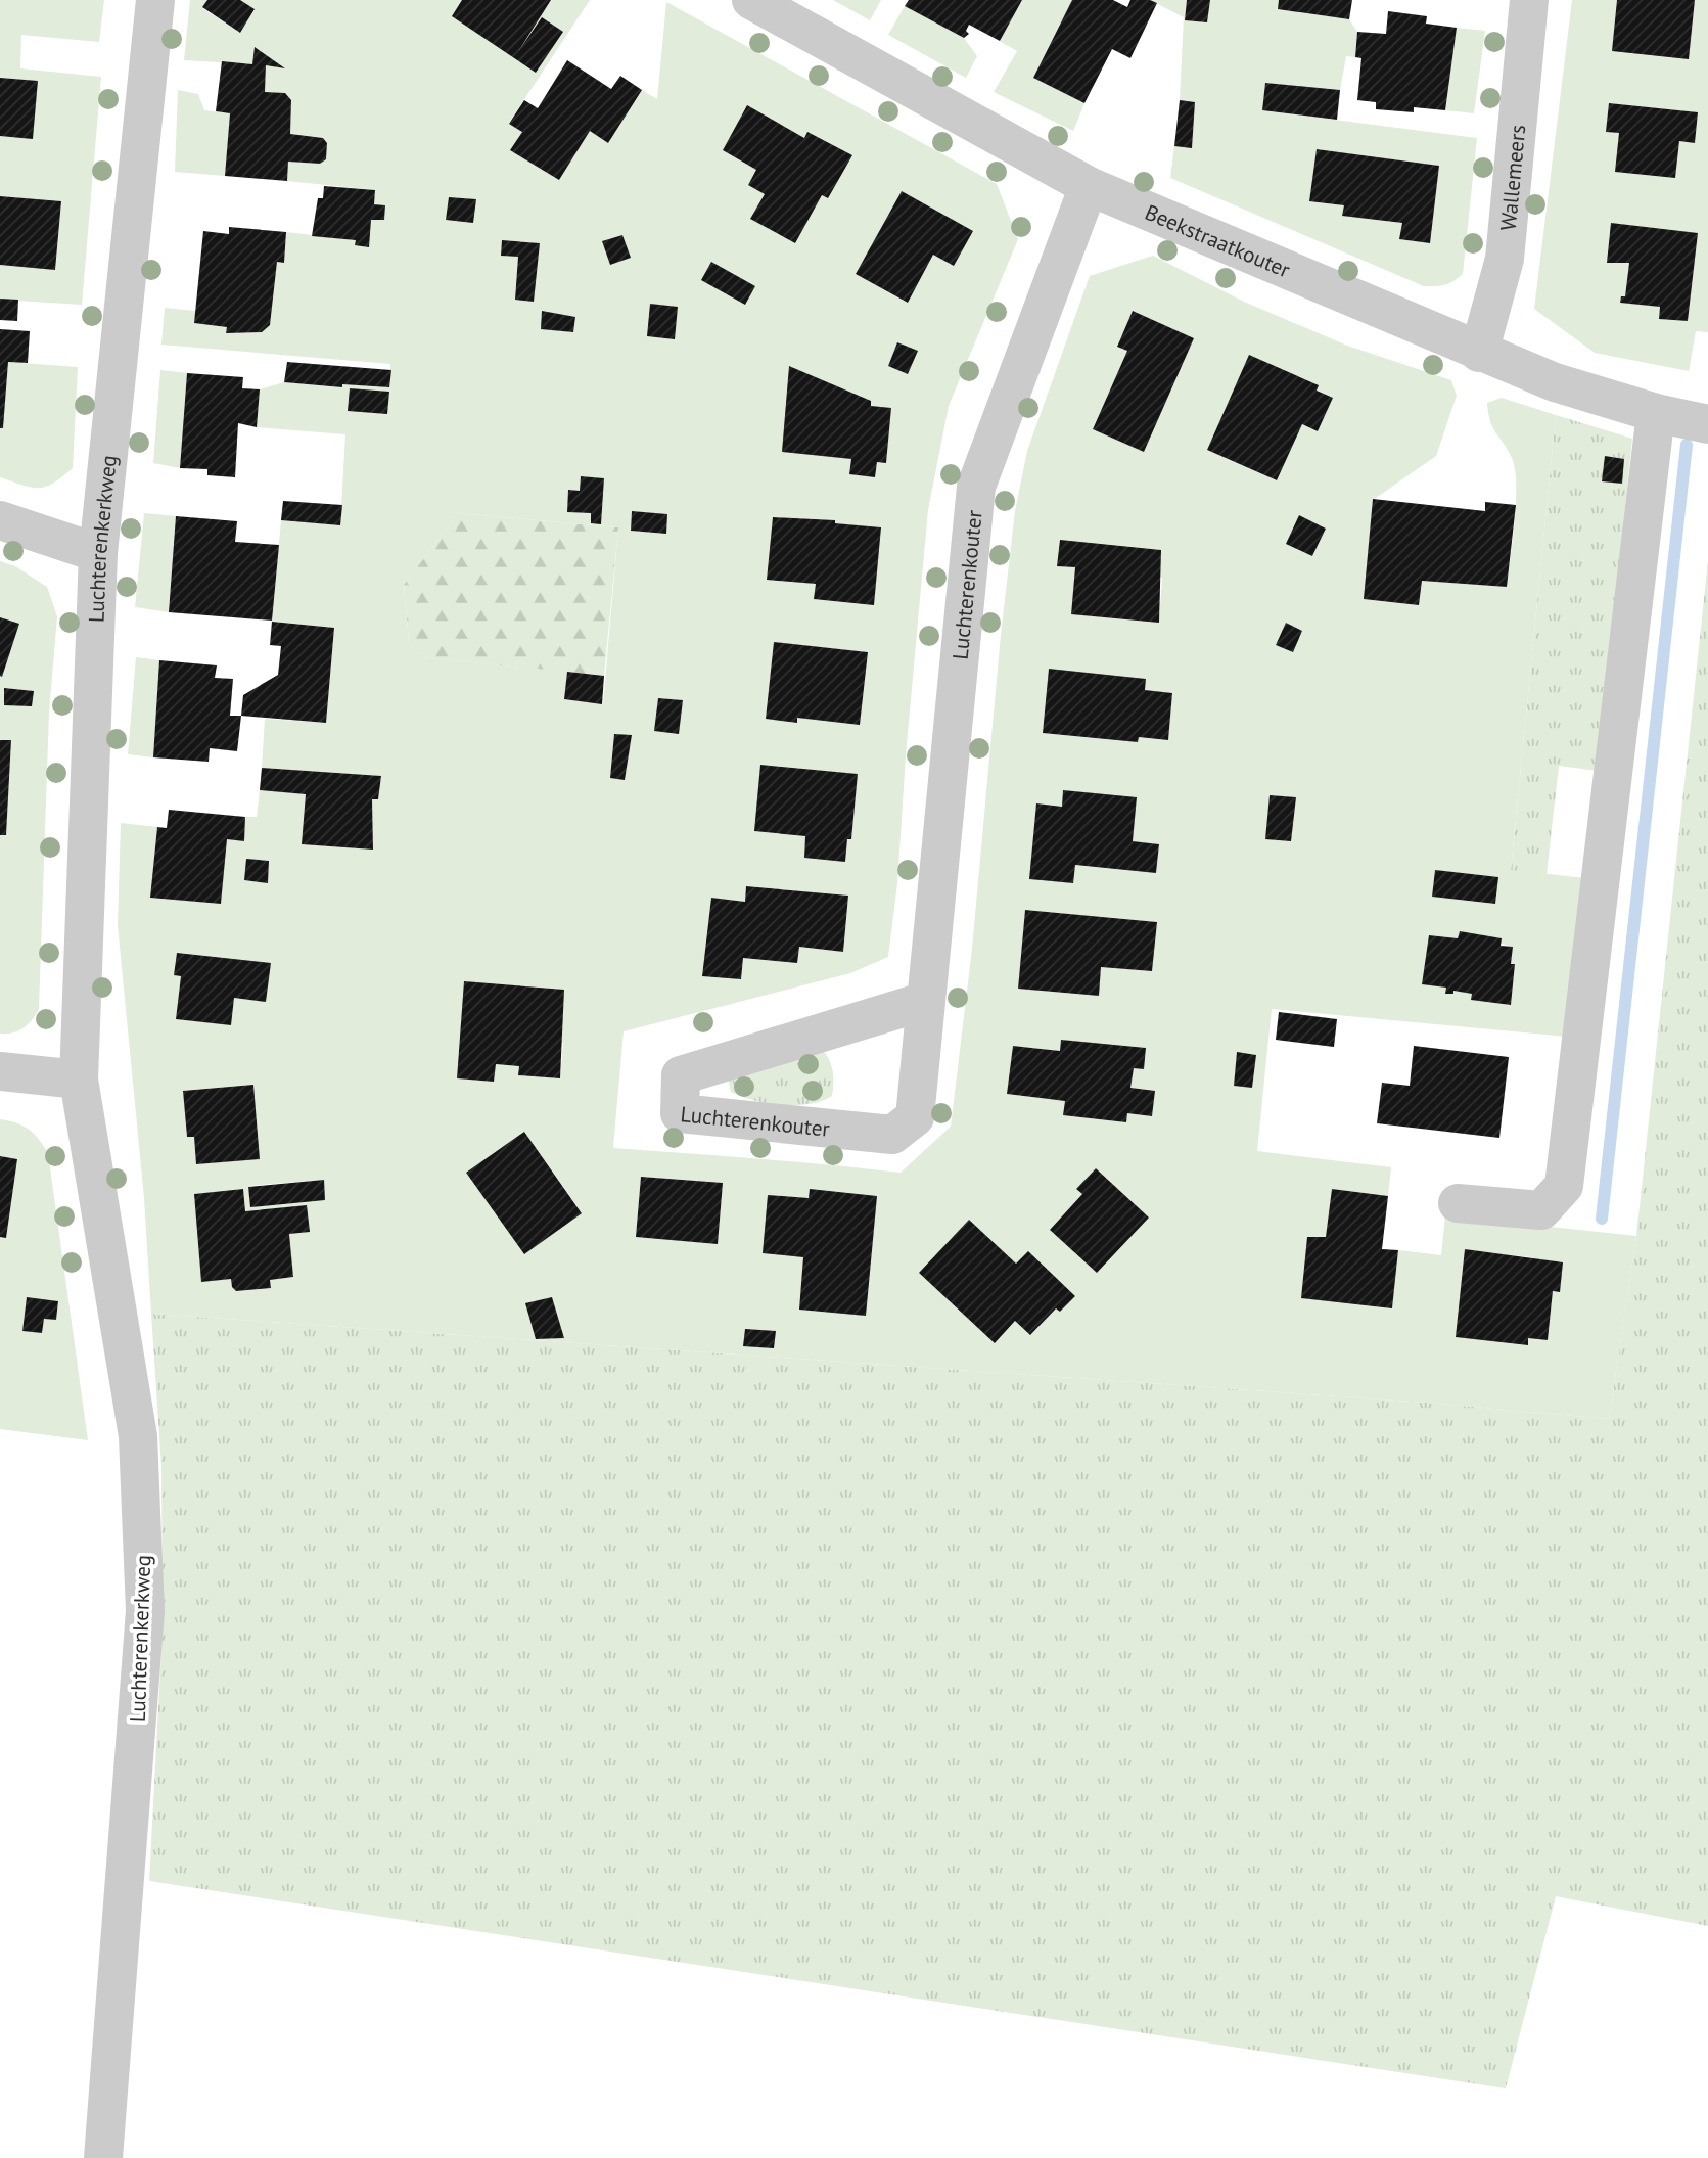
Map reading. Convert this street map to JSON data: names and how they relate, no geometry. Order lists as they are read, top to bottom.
{
  "streets": {
    "street": [
      "Wallemeers",
      "Beekstraatkouter",
      "Luchterenkerkweg",
      "Luchterenkouter"
    ]
  },
  "crossings": [
    ["Wallemeers", "Beekstraatkouter"],
    ["Beekstraatkouter", "Luchterenkouter"]
  ]
}
